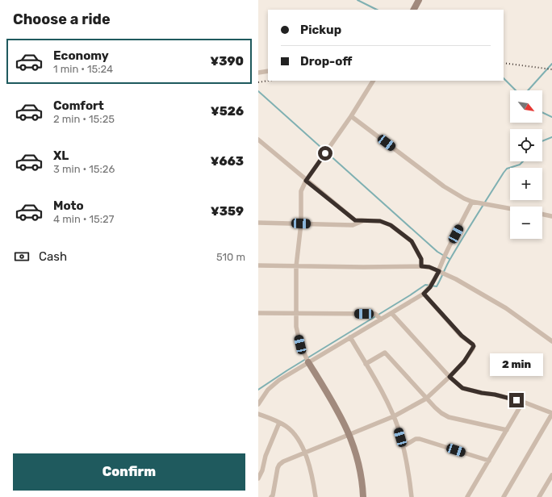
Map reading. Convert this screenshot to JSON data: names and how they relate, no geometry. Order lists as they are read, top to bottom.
{
  "north": "bottom right",
  "page": {
    "heading": "Choose a ride",
    "banner": ["Pickup", "Drop-off"],
    "list": [
      {
        "name": "Economy",
        "note": "1 min · 15:24",
        "value": "¥390"
      },
      {
        "name": "Comfort",
        "note": "2 min · 15:25",
        "value": "¥526"
      },
      {
        "name": "XL",
        "note": "3 min · 15:26",
        "value": "¥663"
      },
      {
        "name": "Moto",
        "note": "4 min · 15:27",
        "value": "¥359"
      }
    ],
    "map_buttons": ["+", "−"],
    "pay": ["Cash", "510 m"],
    "bubble": "2 min",
    "buttons": "Confirm"
  }
}
